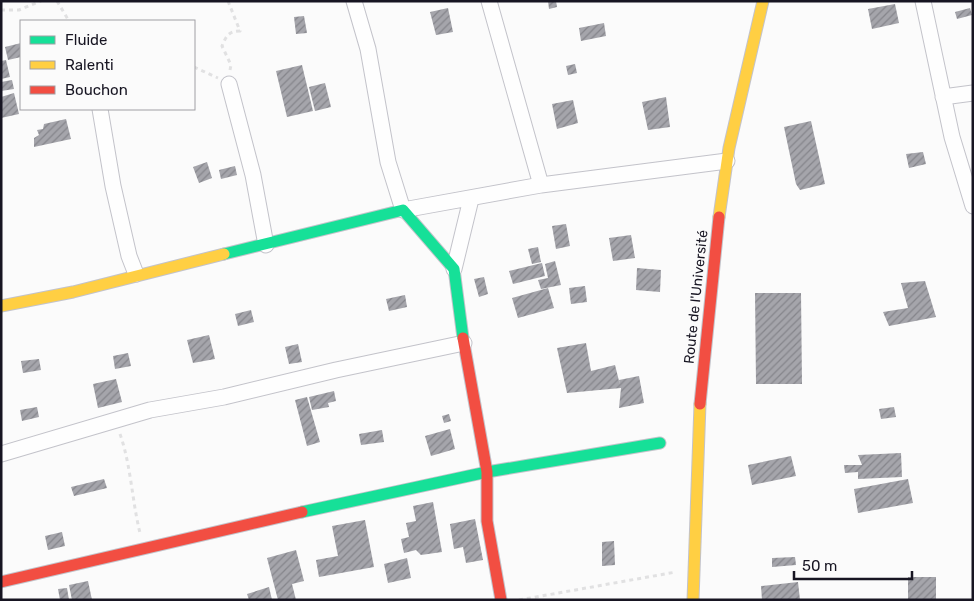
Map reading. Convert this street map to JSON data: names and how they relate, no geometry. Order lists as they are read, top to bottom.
{
  "streets": {
    "street": ["Route de l'Université"]
  },
  "legend": ["Fluide", "Ralenti", "Bouchon"],
  "scale_bar": "50 m"
}
